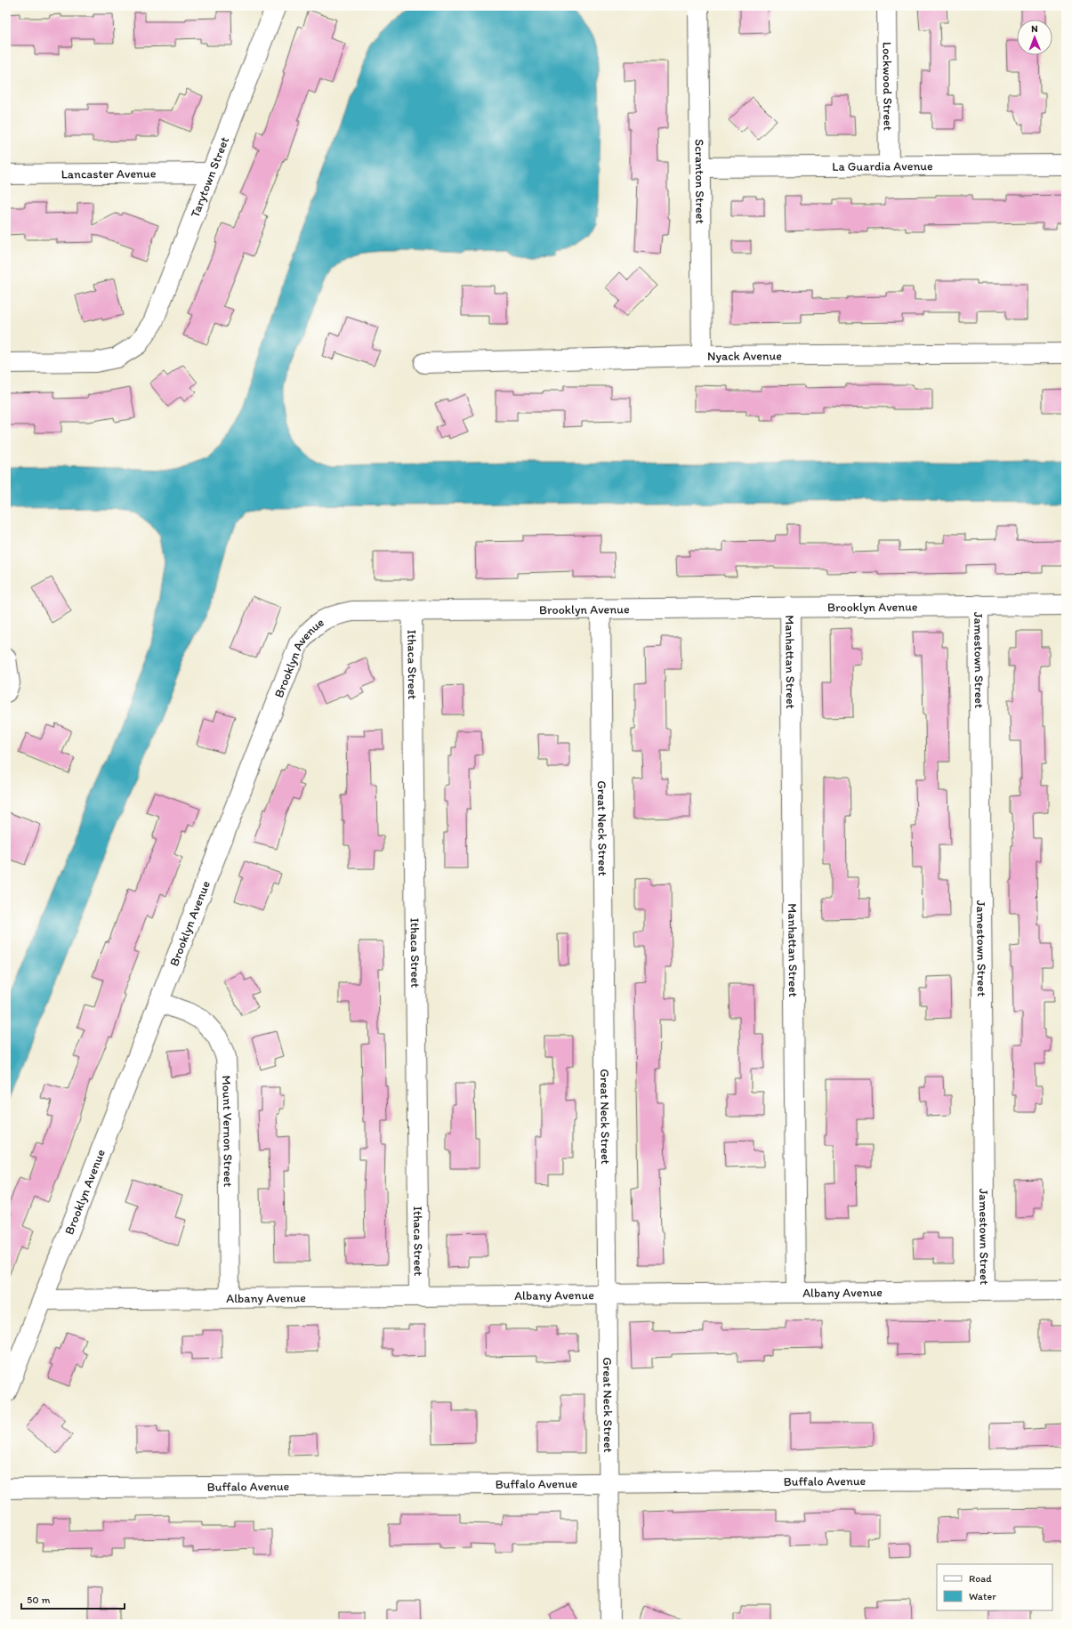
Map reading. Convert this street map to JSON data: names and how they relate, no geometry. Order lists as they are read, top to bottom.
{
  "streets": {
    "street": [
      "Lockwood Street",
      "La Guardia Avenue",
      "Lancaster Avenue",
      "Tarytown Street",
      "Scranton Street",
      "Nyack Avenue",
      "Brooklyn Avenue",
      "Jamestown Street",
      "Manhattan Street",
      "Ithaca Street",
      "Great Neck Street",
      "Mount Vernon Street",
      "Albany Avenue",
      "Buffalo Avenue"
    ]
  },
  "crossings": [
    ["Lockwood Street", "La Guardia Avenue"],
    ["La Guardia Avenue", "Scranton Street"],
    ["Lancaster Avenue", "Tarytown Street"],
    ["Scranton Street", "Nyack Avenue"],
    ["Brooklyn Avenue", "Jamestown Street"],
    ["Brooklyn Avenue", "Manhattan Street"],
    ["Brooklyn Avenue", "Ithaca Street"],
    ["Brooklyn Avenue", "Great Neck Street"],
    ["Brooklyn Avenue", "Mount Vernon Street"],
    ["Brooklyn Avenue", "Albany Avenue"],
    ["Jamestown Street", "Albany Avenue"],
    ["Manhattan Street", "Albany Avenue"],
    ["Ithaca Street", "Albany Avenue"],
    ["Great Neck Street", "Albany Avenue"],
    ["Great Neck Street", "Buffalo Avenue"],
    ["Mount Vernon Street", "Albany Avenue"]
  ],
  "legend": ["Road", "Water"],
  "scale_bar": "50 m",
  "north": "top"
}
